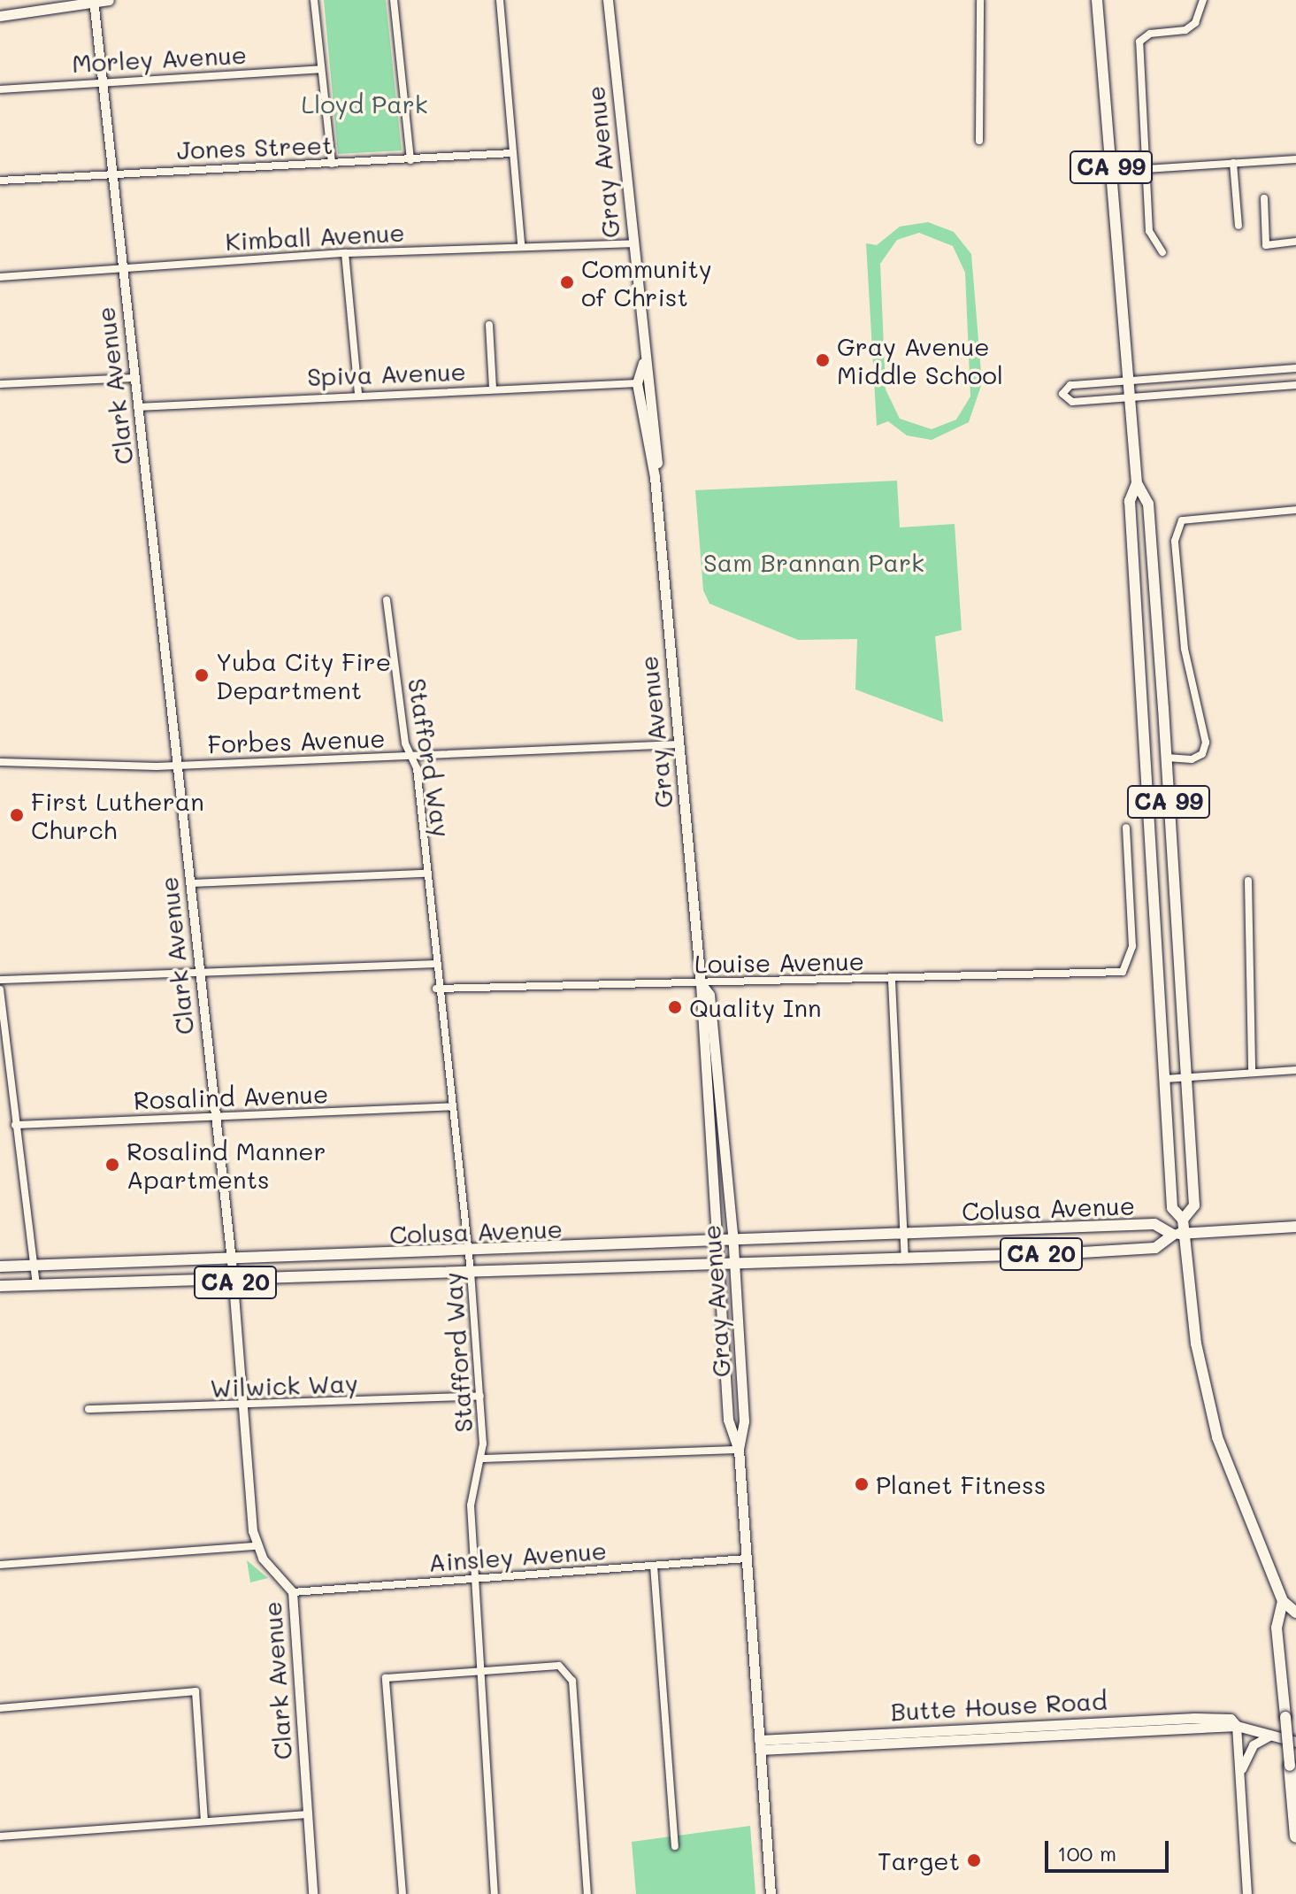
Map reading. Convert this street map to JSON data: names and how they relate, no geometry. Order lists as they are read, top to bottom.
{
  "streets": {
    "highway": ["CA 99", "Colusa Avenue", "CA 20"],
    "main road": ["Gray Avenue", "Butte House Road"],
    "street": [
      "Morley Avenue",
      "Jones Street",
      "Kimball Avenue",
      "Spiva Avenue",
      "Clark Avenue",
      "Forbes Avenue",
      "Stafford Way",
      "Louise Avenue",
      "Rosalind Avenue",
      "Wilwick Way",
      "Ainsley Avenue"
    ]
  },
  "crossings": [
    ["Morley Avenue", "Clark Avenue"],
    ["Jones Street", "Clark Avenue"],
    ["Gray Avenue", "Kimball Avenue"],
    ["Gray Avenue", "Spiva Avenue"],
    ["Gray Avenue", "Forbes Avenue"],
    ["Gray Avenue", "Louise Avenue"],
    ["Gray Avenue", "Colusa Avenue"],
    ["Gray Avenue", "Ainsley Avenue"],
    ["Gray Avenue", "Butte House Road"],
    ["CA 99", "Colusa Avenue"],
    ["CA 99", "CA 20"],
    ["Kimball Avenue", "Clark Avenue"],
    ["Spiva Avenue", "Clark Avenue"],
    ["Clark Avenue", "Forbes Avenue"],
    ["Clark Avenue", "Rosalind Avenue"],
    ["Clark Avenue", "Colusa Avenue"],
    ["Clark Avenue", "Wilwick Way"],
    ["Clark Avenue", "Ainsley Avenue"],
    ["Forbes Avenue", "Stafford Way"],
    ["Stafford Way", "Louise Avenue"],
    ["Stafford Way", "Rosalind Avenue"],
    ["Stafford Way", "Colusa Avenue"],
    ["Stafford Way", "Wilwick Way"],
    ["Stafford Way", "Ainsley Avenue"],
    ["Colusa Avenue", "CA 20"]
  ],
  "parks": ["Lloyd Park", "Sam Brannan Park"],
  "places": [
    "Community of Christ",
    "Gray Avenue Middle School",
    "Yuba City Fire Department",
    "First Lutheran Church",
    "Quality Inn",
    "Rosalind Manner Apartments",
    "Planet Fitness",
    "Target"
  ],
  "scale_bar": "100 m"
}
